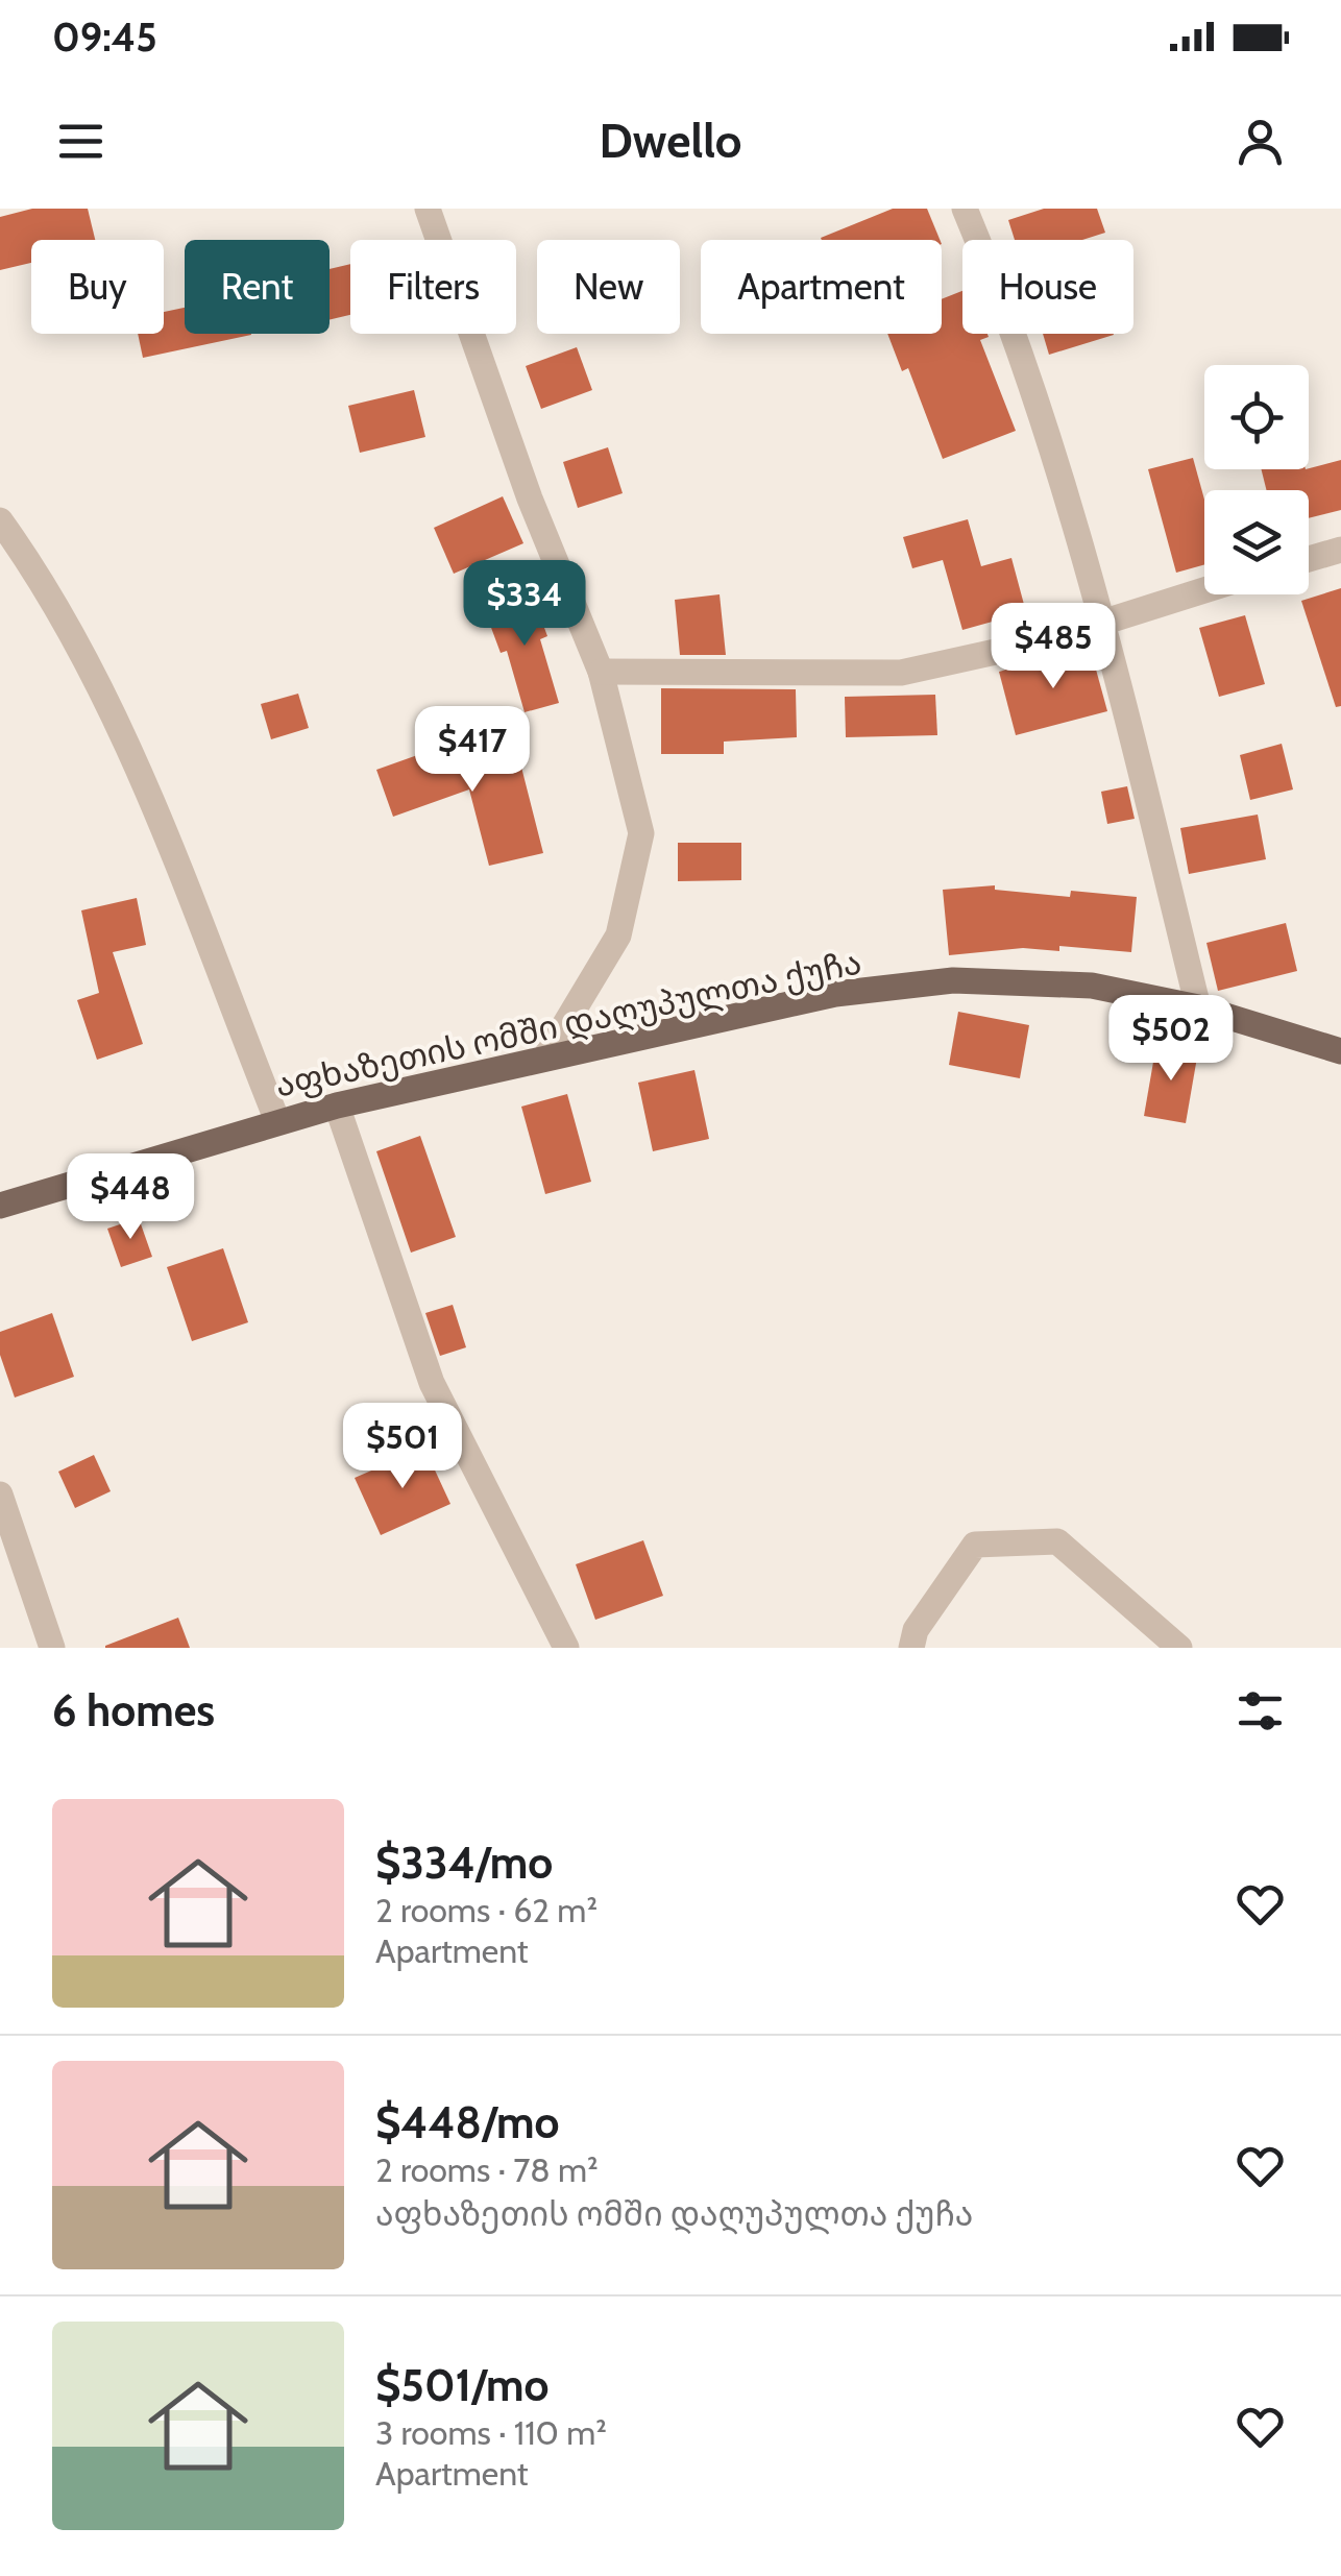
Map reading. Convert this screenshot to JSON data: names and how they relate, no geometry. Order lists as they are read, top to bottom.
{
  "streets": {
    "main road": ["აფხაზეთის ომში დაღუპულთა ქუჩა"]
  },
  "page": {
    "status": "09:45",
    "header": "Dwello",
    "chip": [
      "Buy",
      "Rent",
      "Filters",
      "New",
      "Apartment",
      "House"
    ],
    "price": [
      "$334",
      "$485",
      "$417",
      "$502",
      "$448",
      "$501"
    ],
    "heading": "6 homes",
    "list": [
      {
        "name": "$334/mo",
        "note": "2 rooms · 62 m² · Apartment"
      },
      {
        "name": "$448/mo",
        "note": "2 rooms · 78 m² · აფხაზეთის ომში დაღუპულთა ქუჩა"
      },
      {
        "name": "$501/mo",
        "note": "3 rooms · 110 m² · Apartment"
      }
    ]
  }
}
